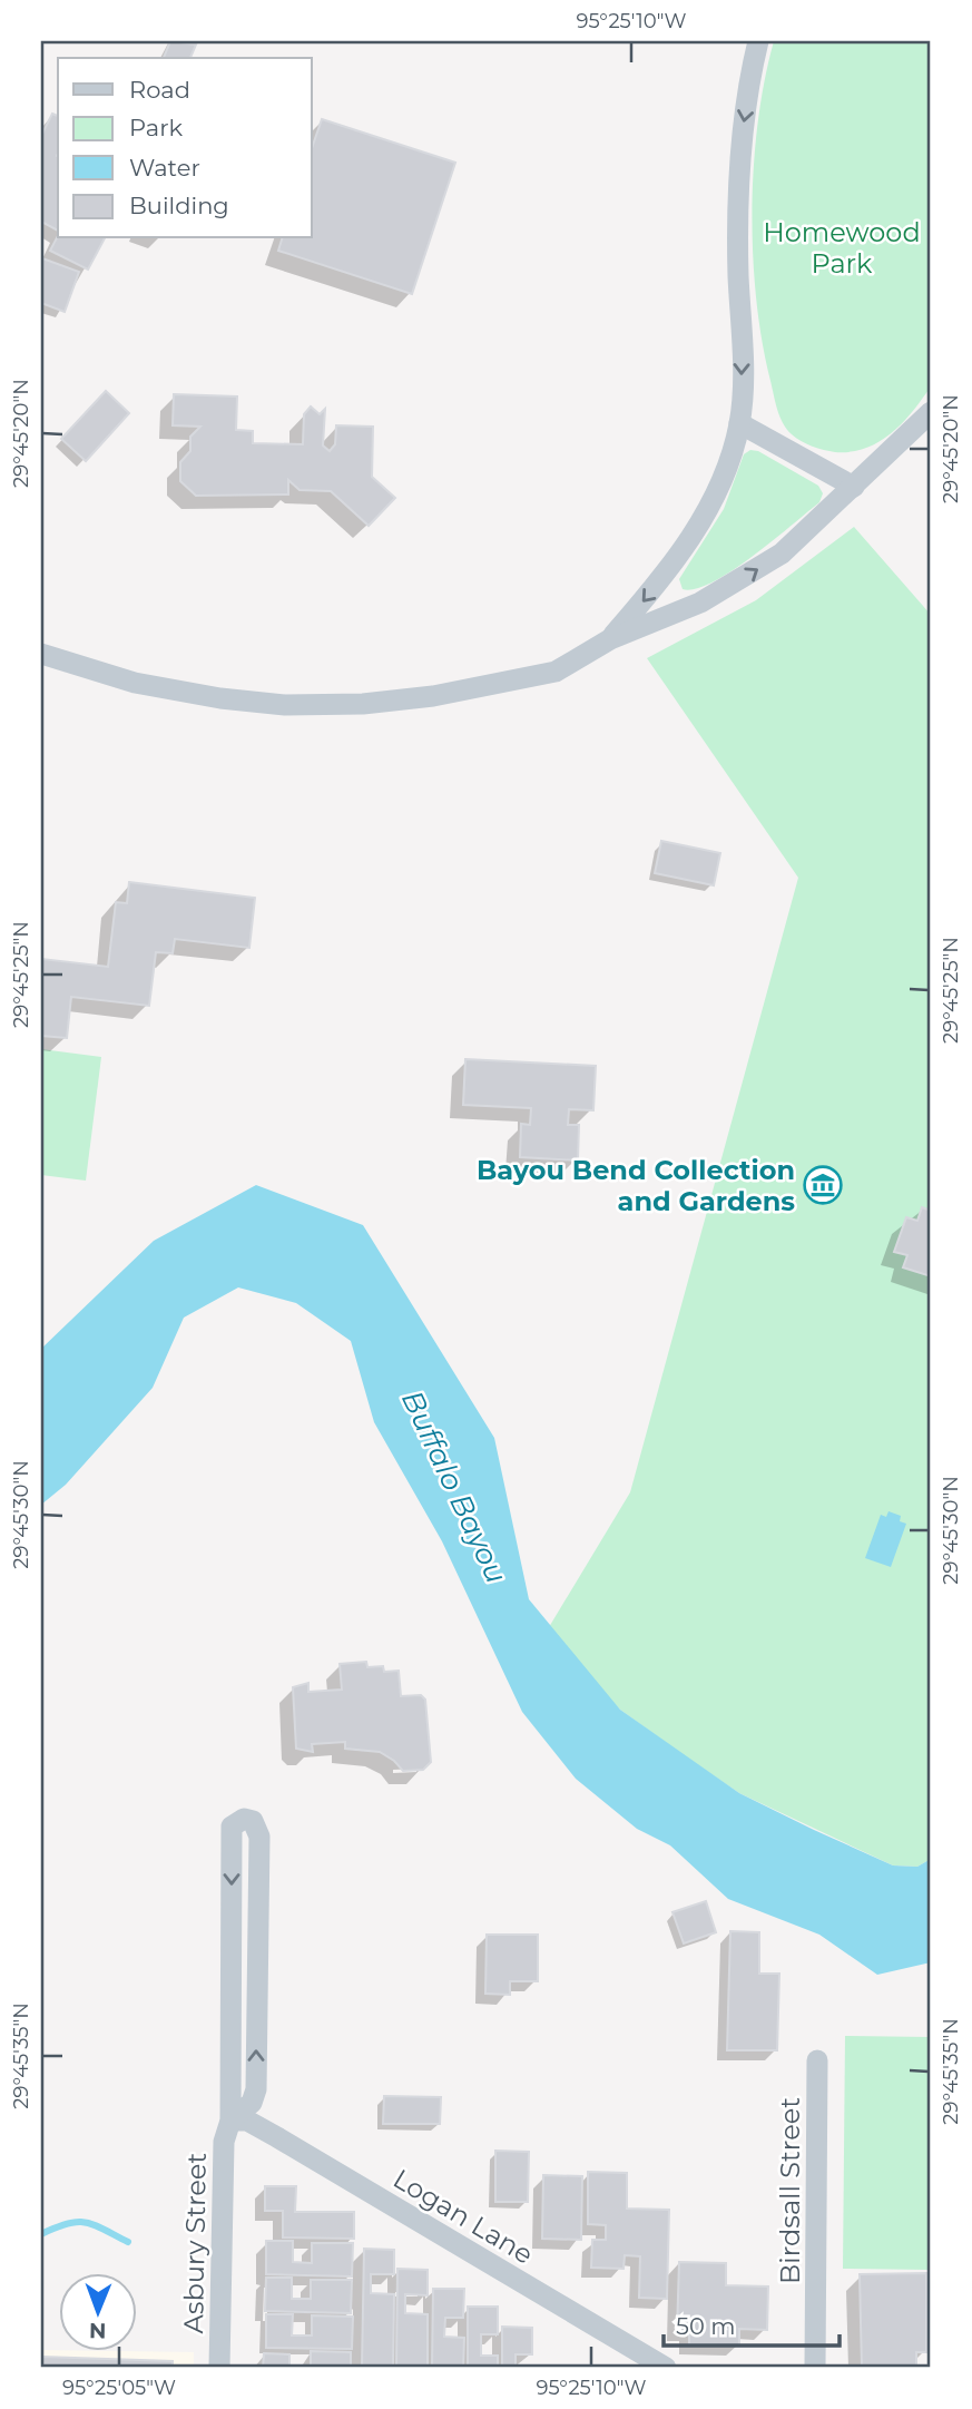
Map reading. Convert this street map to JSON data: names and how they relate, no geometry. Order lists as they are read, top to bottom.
{
  "streets": {
    "street": ["Birdsall Street", "Logan Lane", "Asbury Street"]
  },
  "crossings": [
    ["Logan Lane", "Asbury Street"]
  ],
  "water": ["Buffalo Bayou"],
  "parks": ["Homewood Park"],
  "places": {
    "museum": ["Bayou Bend Collection and Gardens"]
  },
  "legend": [
    "Road",
    "Park",
    "Water",
    "Building"
  ],
  "scale_bar": "50 m",
  "north": "bottom",
  "coordinates": [
    "95°25'10\"W",
    "29°45'20\"N",
    "29°45'25\"N",
    "29°45'30\"N",
    "29°45'35\"N",
    "95°25'05\"W"
  ]
}
